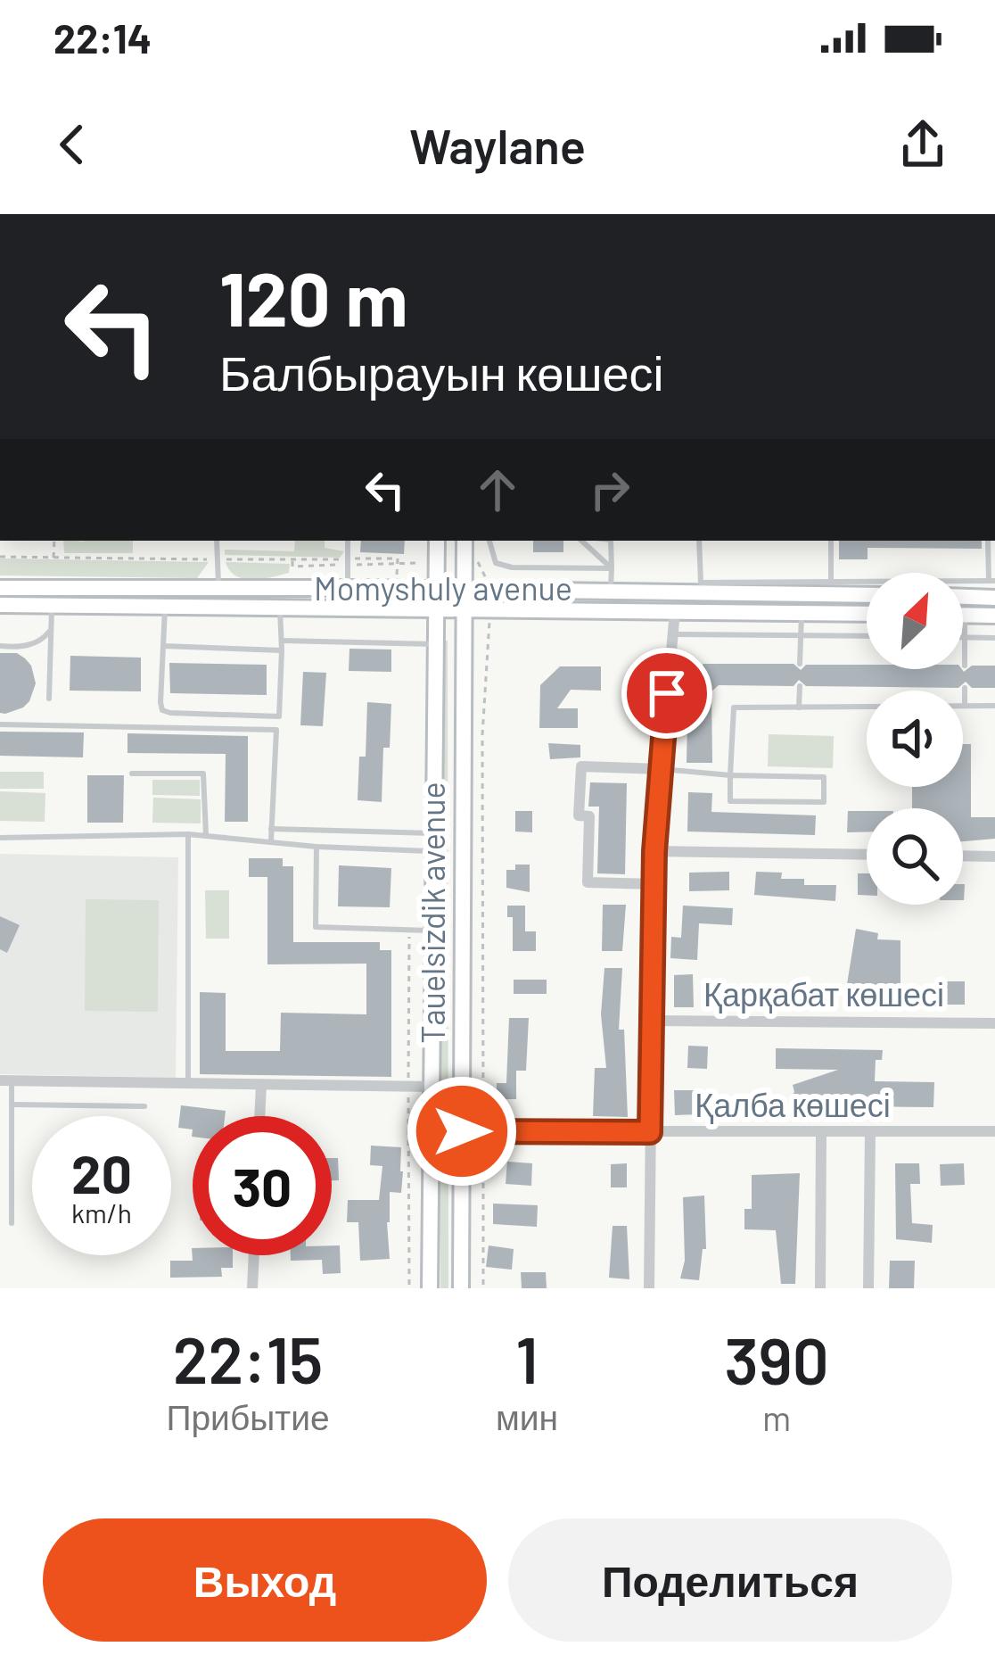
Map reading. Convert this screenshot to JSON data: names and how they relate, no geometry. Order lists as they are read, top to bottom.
{
  "streets": {
    "main road": ["Momyshuly avenue", "Tauelsizdik avenue"],
    "street": ["Қарқабат көшесі", "Қалба көшесі"]
  },
  "crossings": [
    ["Momyshuly avenue", "Tauelsizdik avenue"],
    ["Tauelsizdik avenue", "Қалба көшесі"]
  ],
  "north": "top right",
  "page": {
    "status": "22:14",
    "header": "Waylane",
    "turn": ["120 m", "Балбырауын көшесі"],
    "speed": "20 km/h",
    "limit": "30",
    "eta": [
      "22:15",
      "Прибытие",
      "1",
      "мин",
      "390",
      "m"
    ],
    "buttons": ["Выход", "Поделиться"]
  }
}
